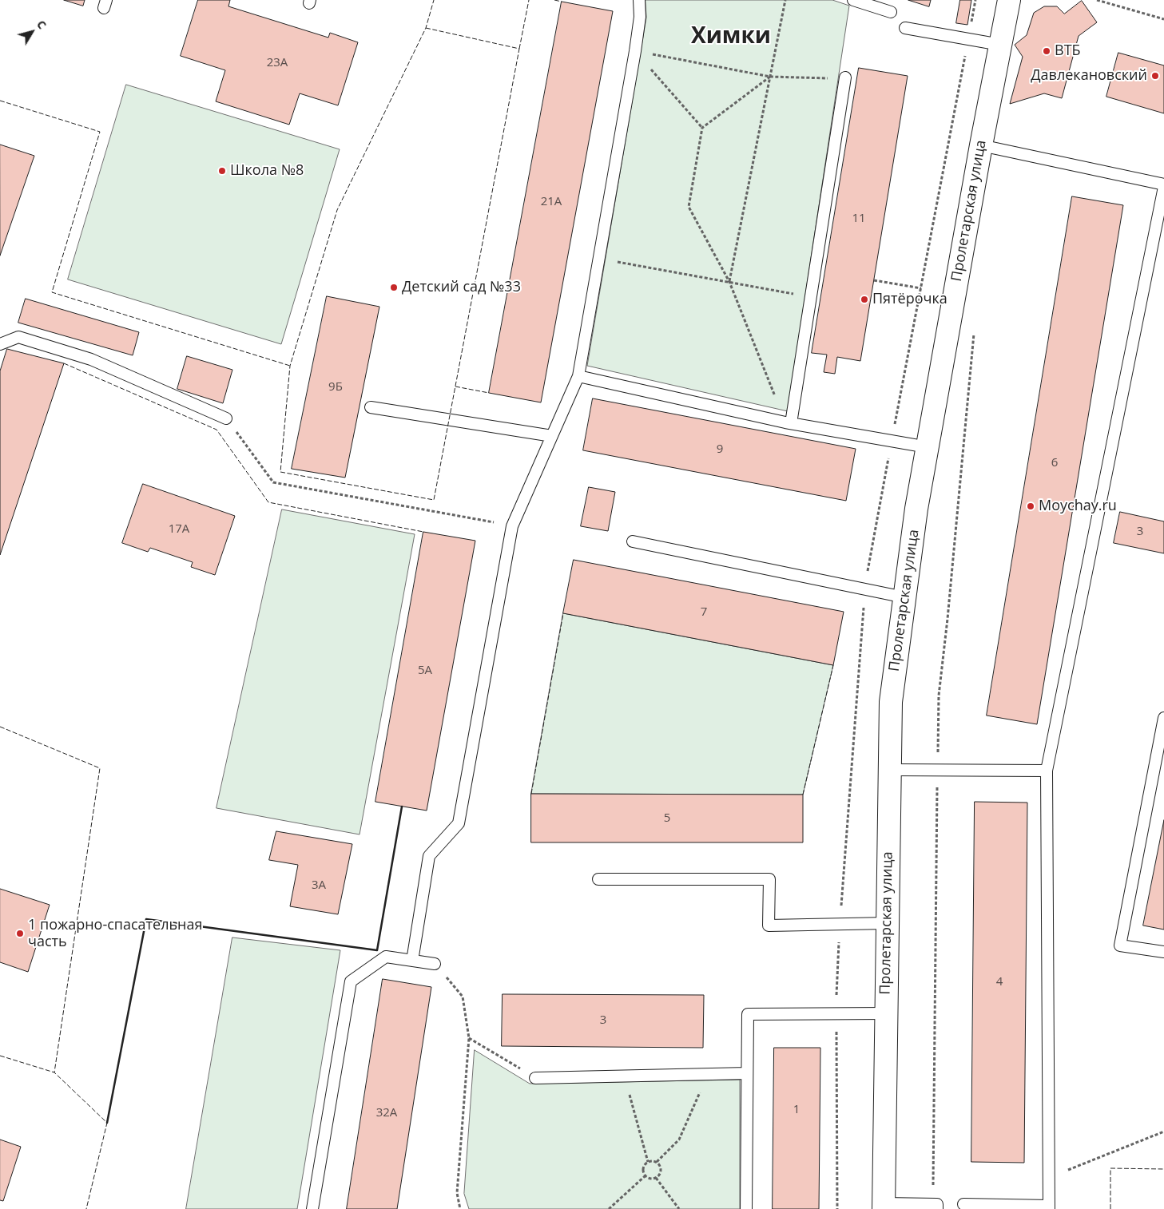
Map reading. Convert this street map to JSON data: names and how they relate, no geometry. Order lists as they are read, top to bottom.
{
  "streets": {
    "street": ["Пролетарская улица"]
  },
  "districts": ["Химки"],
  "places": [
    "ВТБ",
    "Давлекановский",
    "Школа №8",
    "Детский сад №33",
    "Пятёрочка",
    "Moychay.ru",
    "1 пожарно-спасательная часть"
  ],
  "house_numbers": [
    "23А",
    "21А",
    "11",
    "9Б",
    "9",
    "6",
    "17А",
    "3",
    "7",
    "5А",
    "5",
    "3А",
    "4",
    "3",
    "1",
    "32А"
  ],
  "north": "top right"
}
